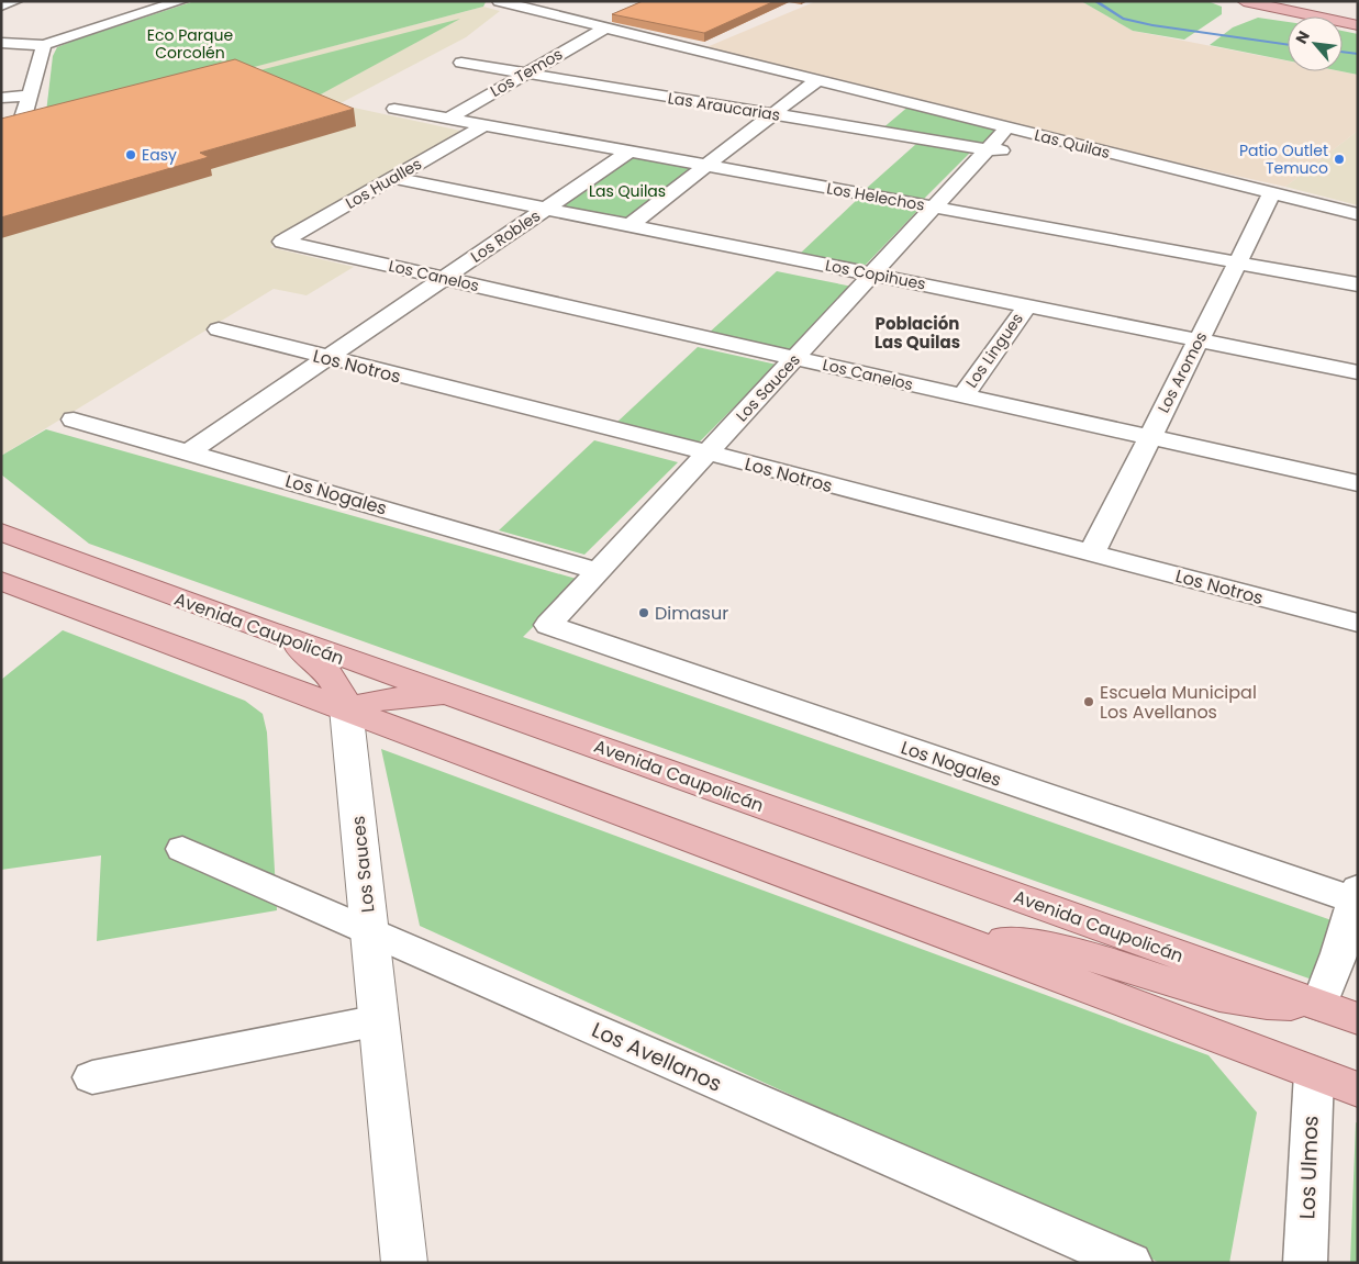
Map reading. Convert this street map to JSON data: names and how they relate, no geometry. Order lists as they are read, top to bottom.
{
  "streets": {
    "main road": ["Avenida Caupolicán"],
    "street": [
      "Los Temos",
      "Las Araucarias",
      "Las Quilas",
      "Los Hualles",
      "Los Helechos",
      "Los Robles",
      "Los Copihues",
      "Los Canelos",
      "Los Lingues",
      "Los Notros",
      "Los Aromos",
      "Los Sauces",
      "Los Nogales",
      "Los Avellanos",
      "Los Ulmos"
    ]
  },
  "crossings": [
    ["Los Temos", "Las Araucarias"],
    ["Los Temos", "Las Quilas"],
    ["Los Temos", "Los Helechos"],
    ["Las Araucarias", "Los Sauces"],
    ["Las Quilas", "Los Aromos"],
    ["Las Quilas", "Los Sauces"],
    ["Los Hualles", "Los Helechos"],
    ["Los Hualles", "Los Copihues"],
    ["Los Hualles", "Los Canelos"],
    ["Los Helechos", "Los Robles"],
    ["Los Helechos", "Los Aromos"],
    ["Los Helechos", "Los Sauces"],
    ["Los Robles", "Los Copihues"],
    ["Los Robles", "Los Canelos"],
    ["Los Robles", "Los Notros"],
    ["Los Robles", "Los Nogales"],
    ["Los Copihues", "Los Lingues"],
    ["Los Copihues", "Los Aromos"],
    ["Los Copihues", "Los Sauces"],
    ["Los Canelos", "Los Lingues"],
    ["Los Canelos", "Los Aromos"],
    ["Los Canelos", "Los Sauces"],
    ["Los Notros", "Los Aromos"],
    ["Los Notros", "Los Sauces"],
    ["Los Sauces", "Los Nogales"],
    ["Los Sauces", "Los Avellanos"]
  ],
  "districts": ["Población Las Quilas"],
  "parks": ["Eco Parque Corcolén", "Las Quilas"],
  "places": [
    "Easy",
    "Patio Outlet Temuco",
    "Dimasur",
    "Escuela Municipal Los Avellanos"
  ],
  "north": "top left"
}
